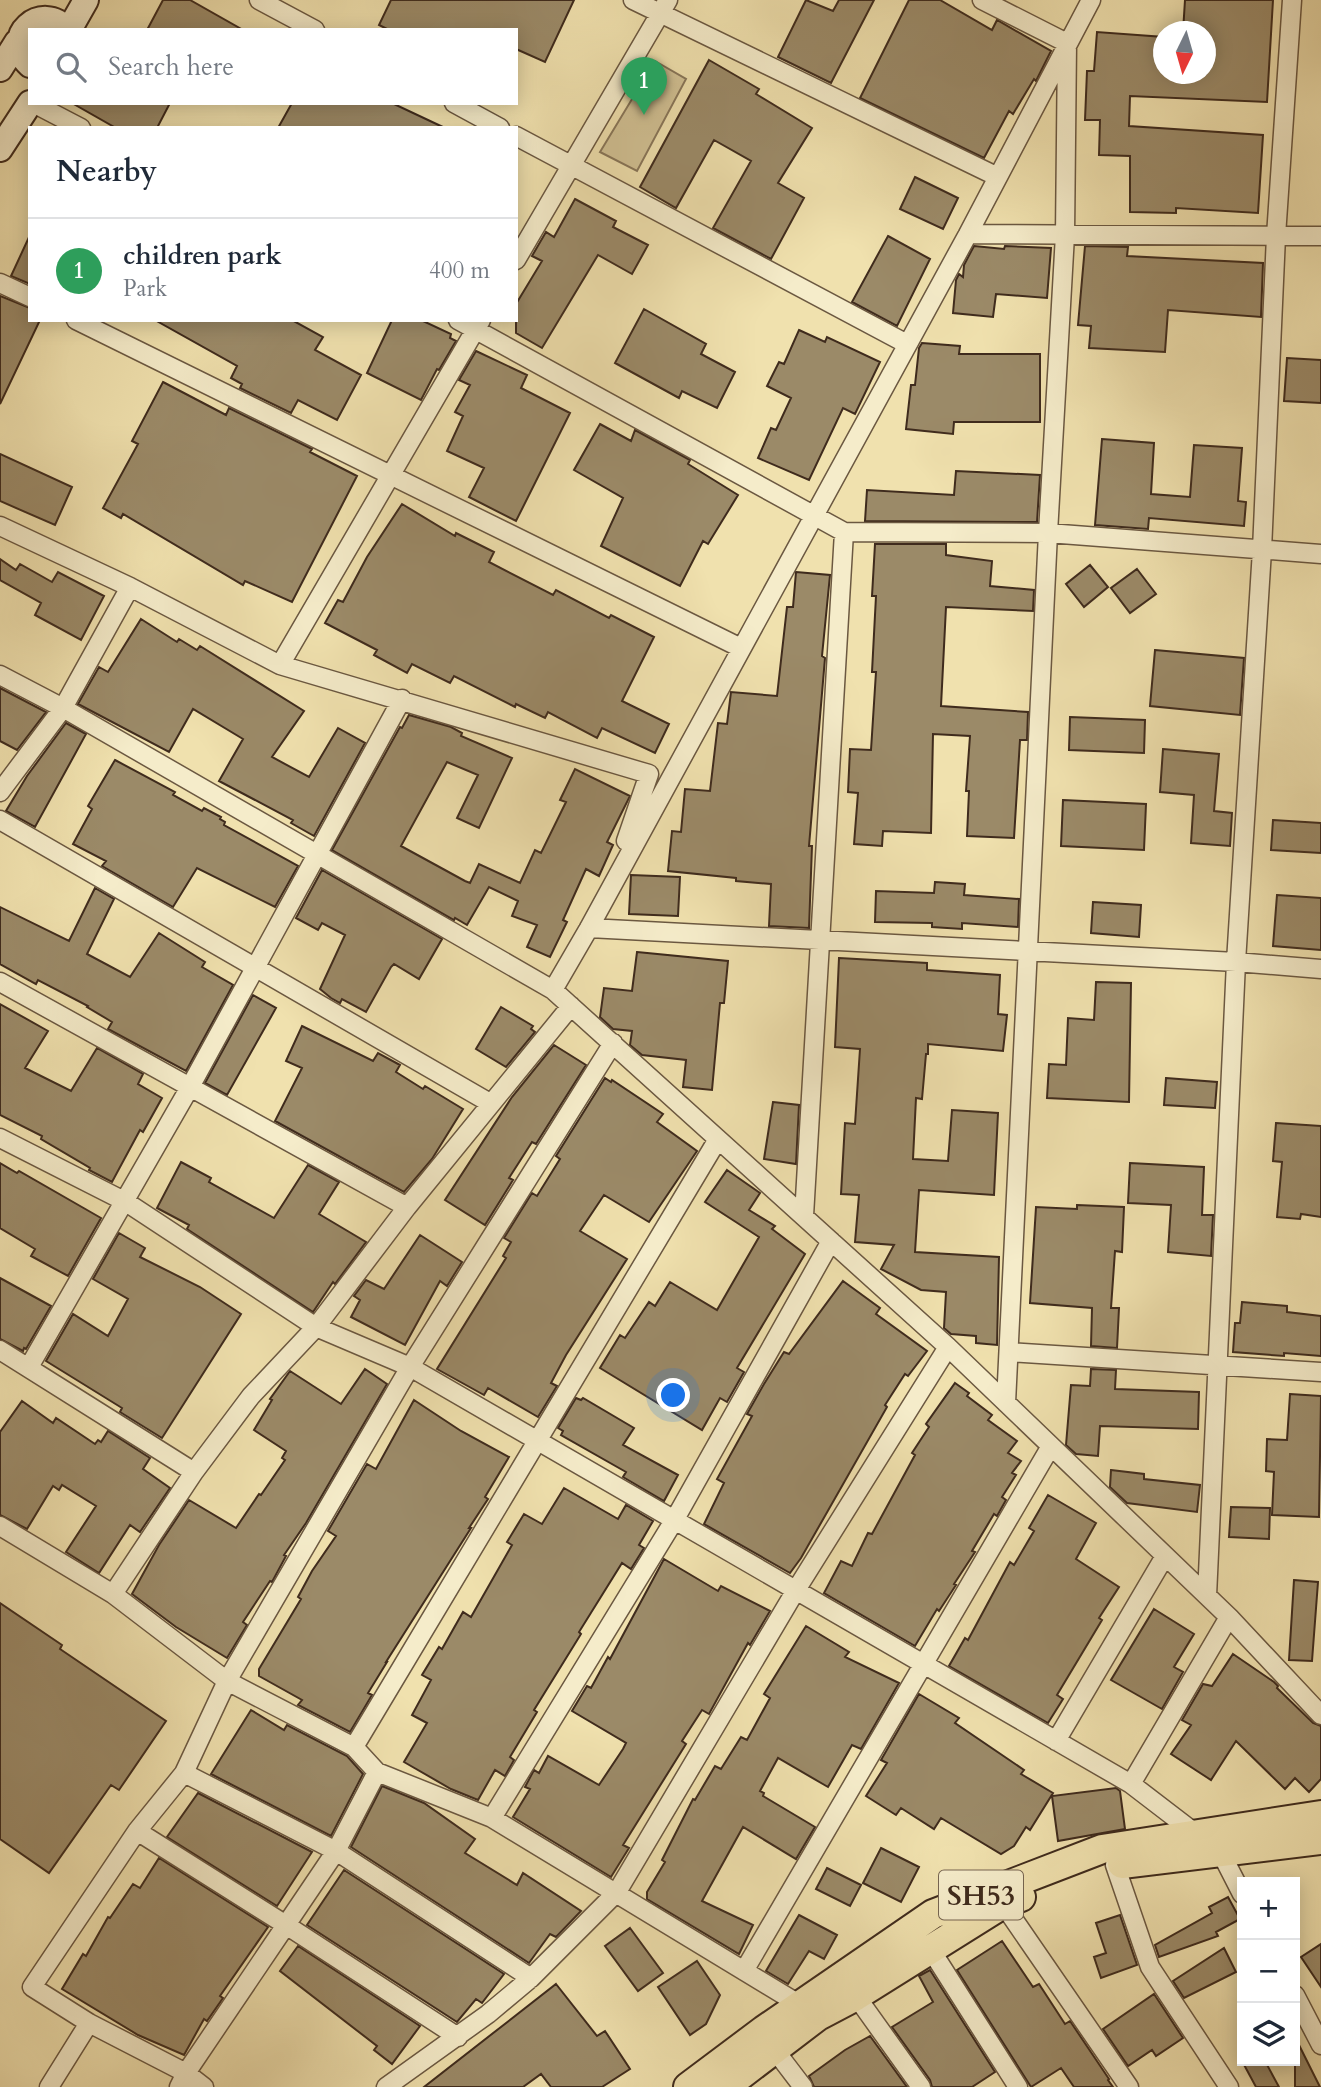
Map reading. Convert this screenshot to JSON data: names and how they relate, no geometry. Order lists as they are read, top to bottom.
{
  "streets": {
    "main road": ["SH53"]
  },
  "north": "bottom",
  "page": {
    "search": "Search here",
    "pins": "1",
    "heading": "Nearby",
    "list": [
      {
        "mark": "1",
        "name": "children park",
        "note": "Park",
        "value": "400 m"
      }
    ],
    "map_buttons": ["+", "−"]
  }
}
